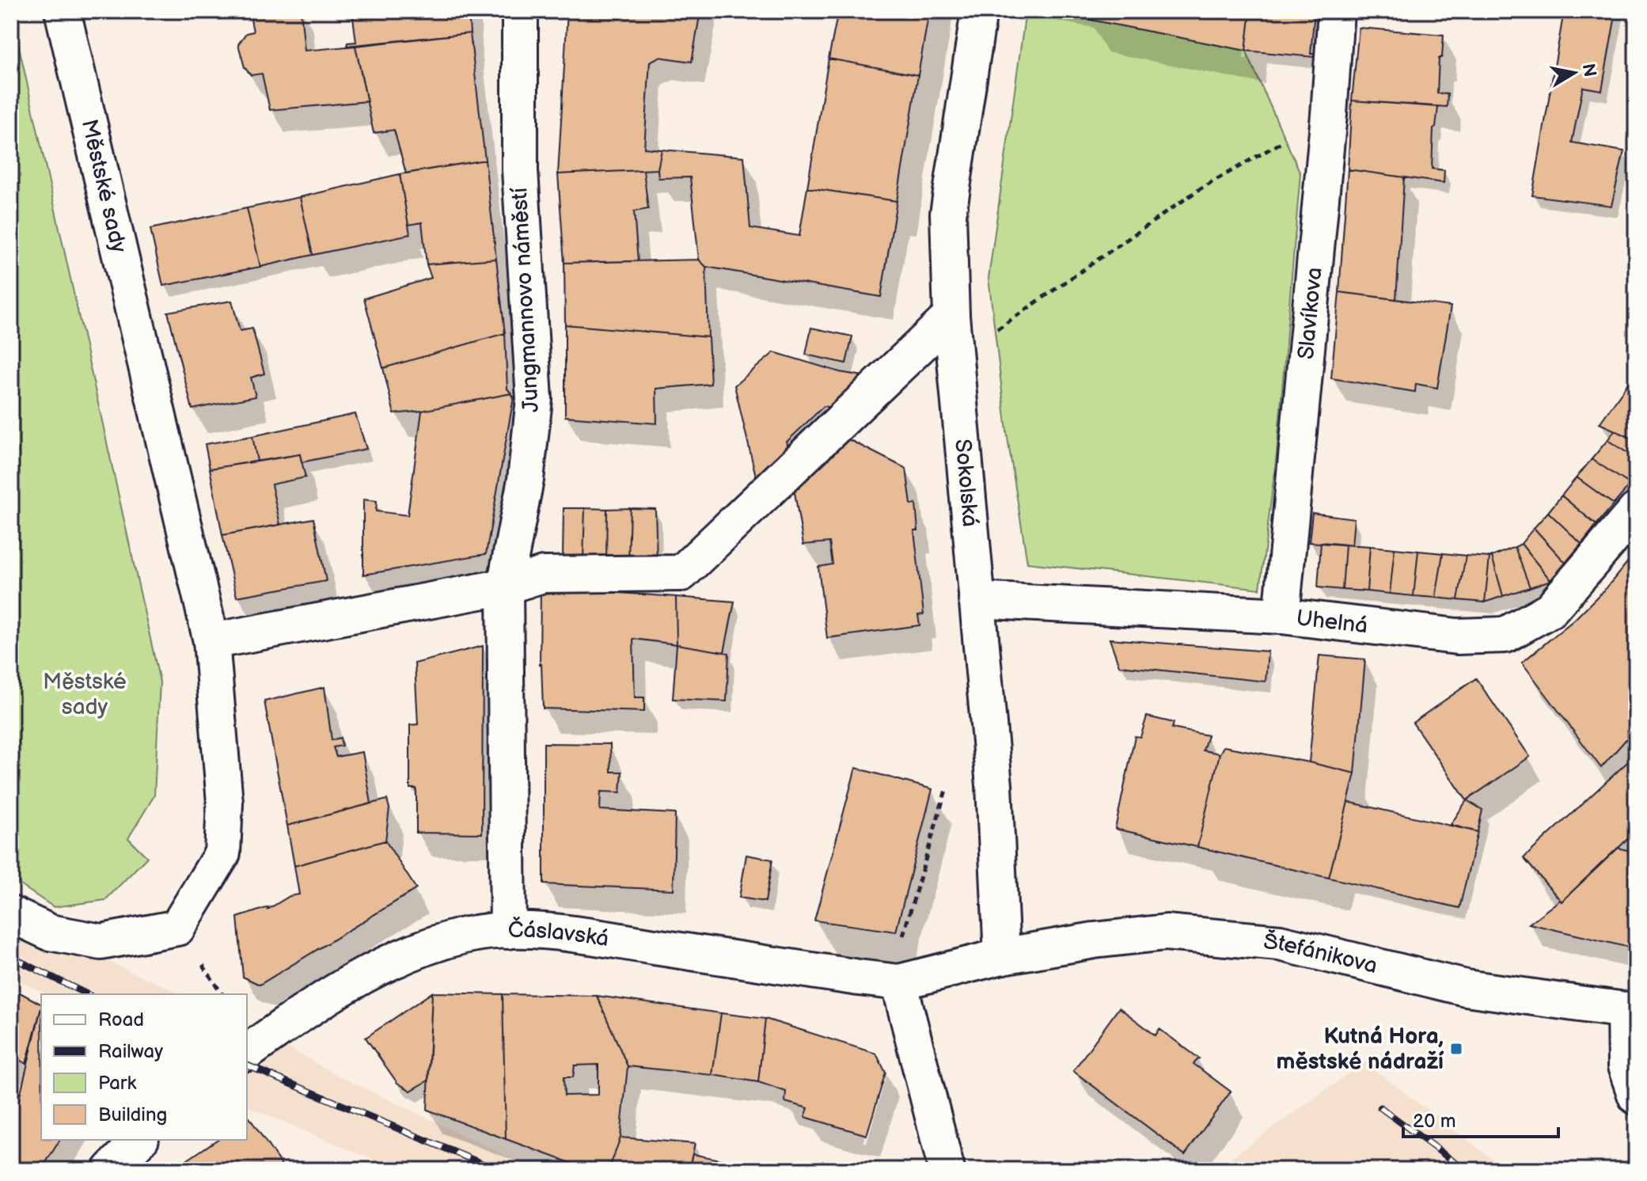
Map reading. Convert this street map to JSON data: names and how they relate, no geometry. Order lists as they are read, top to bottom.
{
  "streets": {
    "street": [
      "Městské sady",
      "Jungmannovo náměstí",
      "Slavíkova",
      "Sokolská",
      "Uhelná",
      "Čáslavská",
      "Štefánikova"
    ]
  },
  "crossings": [
    ["Jungmannovo náměstí", "Čáslavská"],
    ["Slavíkova", "Uhelná"],
    ["Sokolská", "Uhelná"],
    ["Sokolská", "Čáslavská"],
    ["Sokolská", "Štefánikova"],
    ["Čáslavská", "Štefánikova"]
  ],
  "parks": ["Městské sady"],
  "places": {
    "transit": ["Kutná Hora, městské nádraží"]
  },
  "legend": [
    "Road",
    "Railway",
    "Park",
    "Building"
  ],
  "scale_bar": "20 m",
  "north": "right"
}
